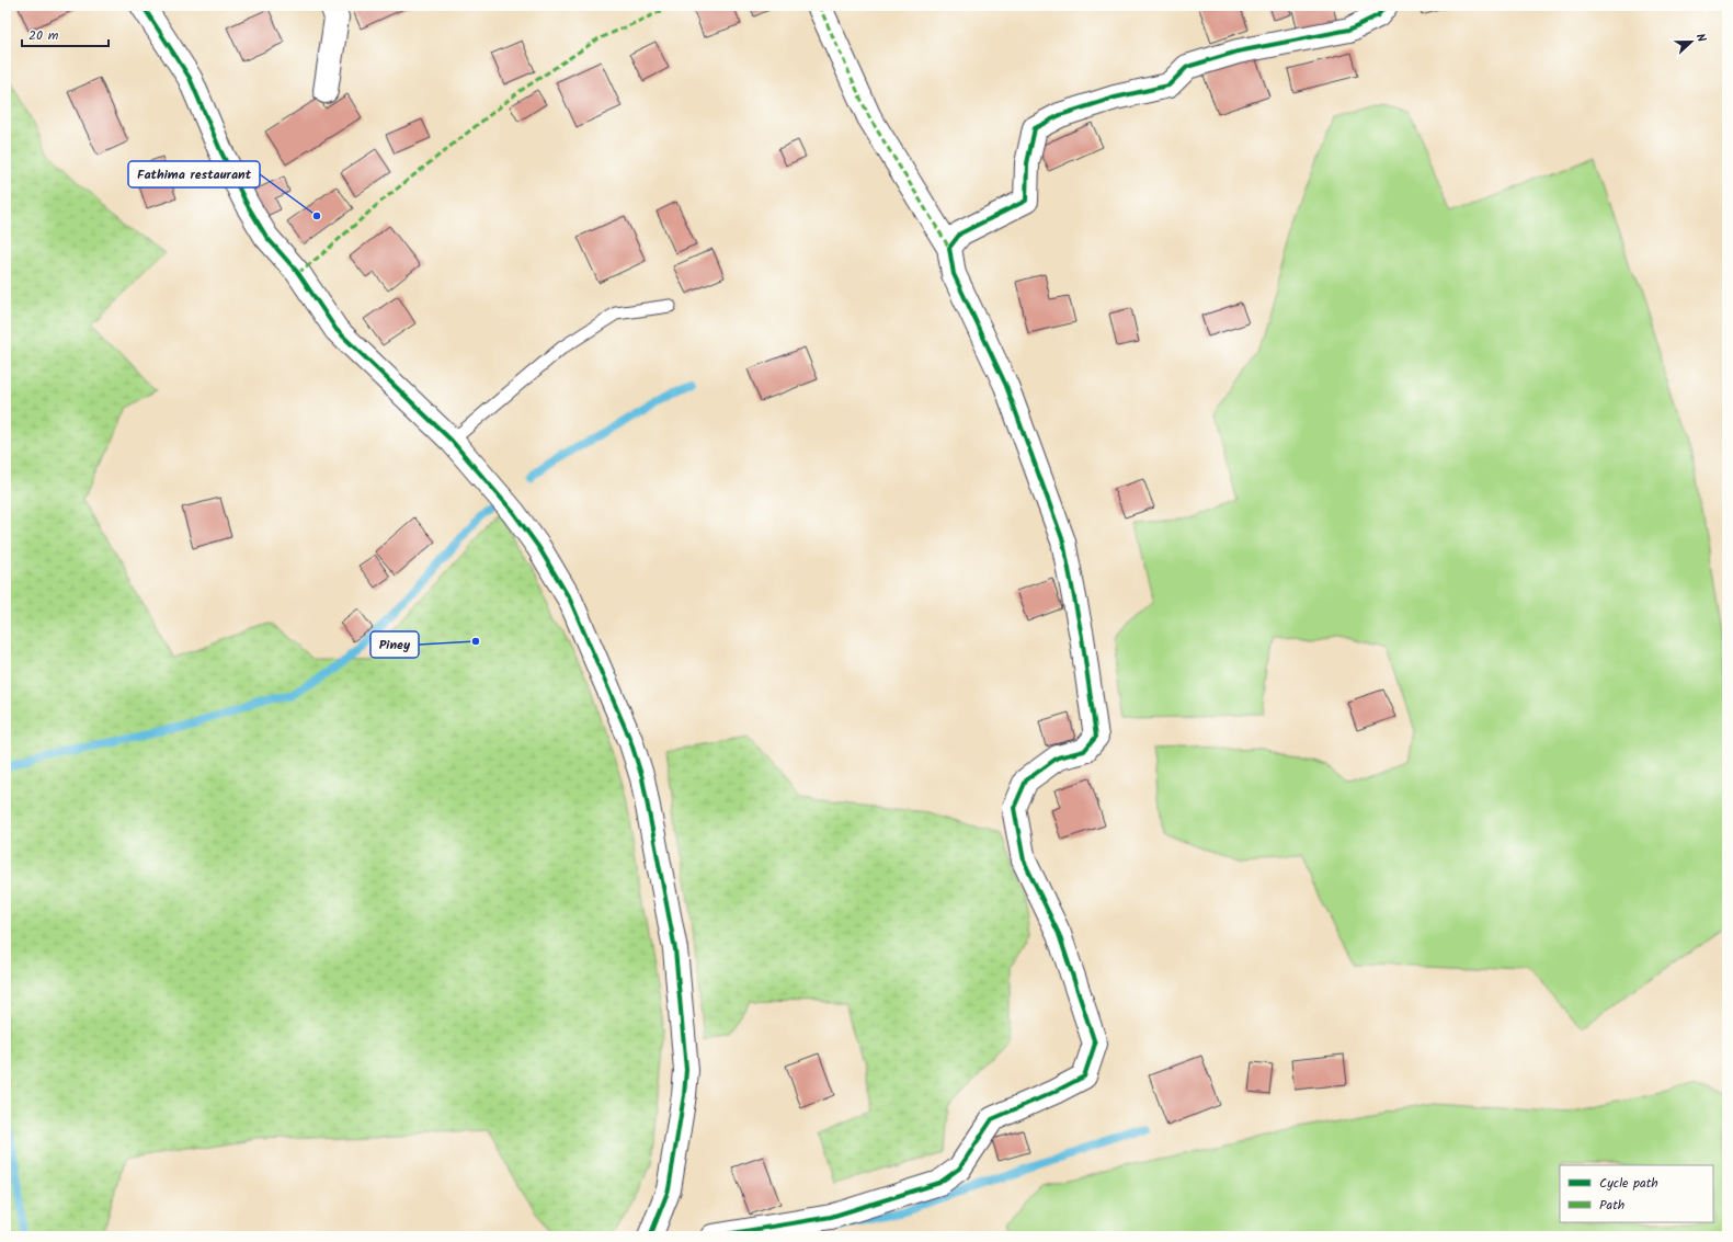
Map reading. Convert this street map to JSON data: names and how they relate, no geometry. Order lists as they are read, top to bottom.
{
  "places": ["Fathima restaurant", "Piney"],
  "legend": ["Cycle path", "Path"],
  "scale_bar": "20 m",
  "north": "right"
}
